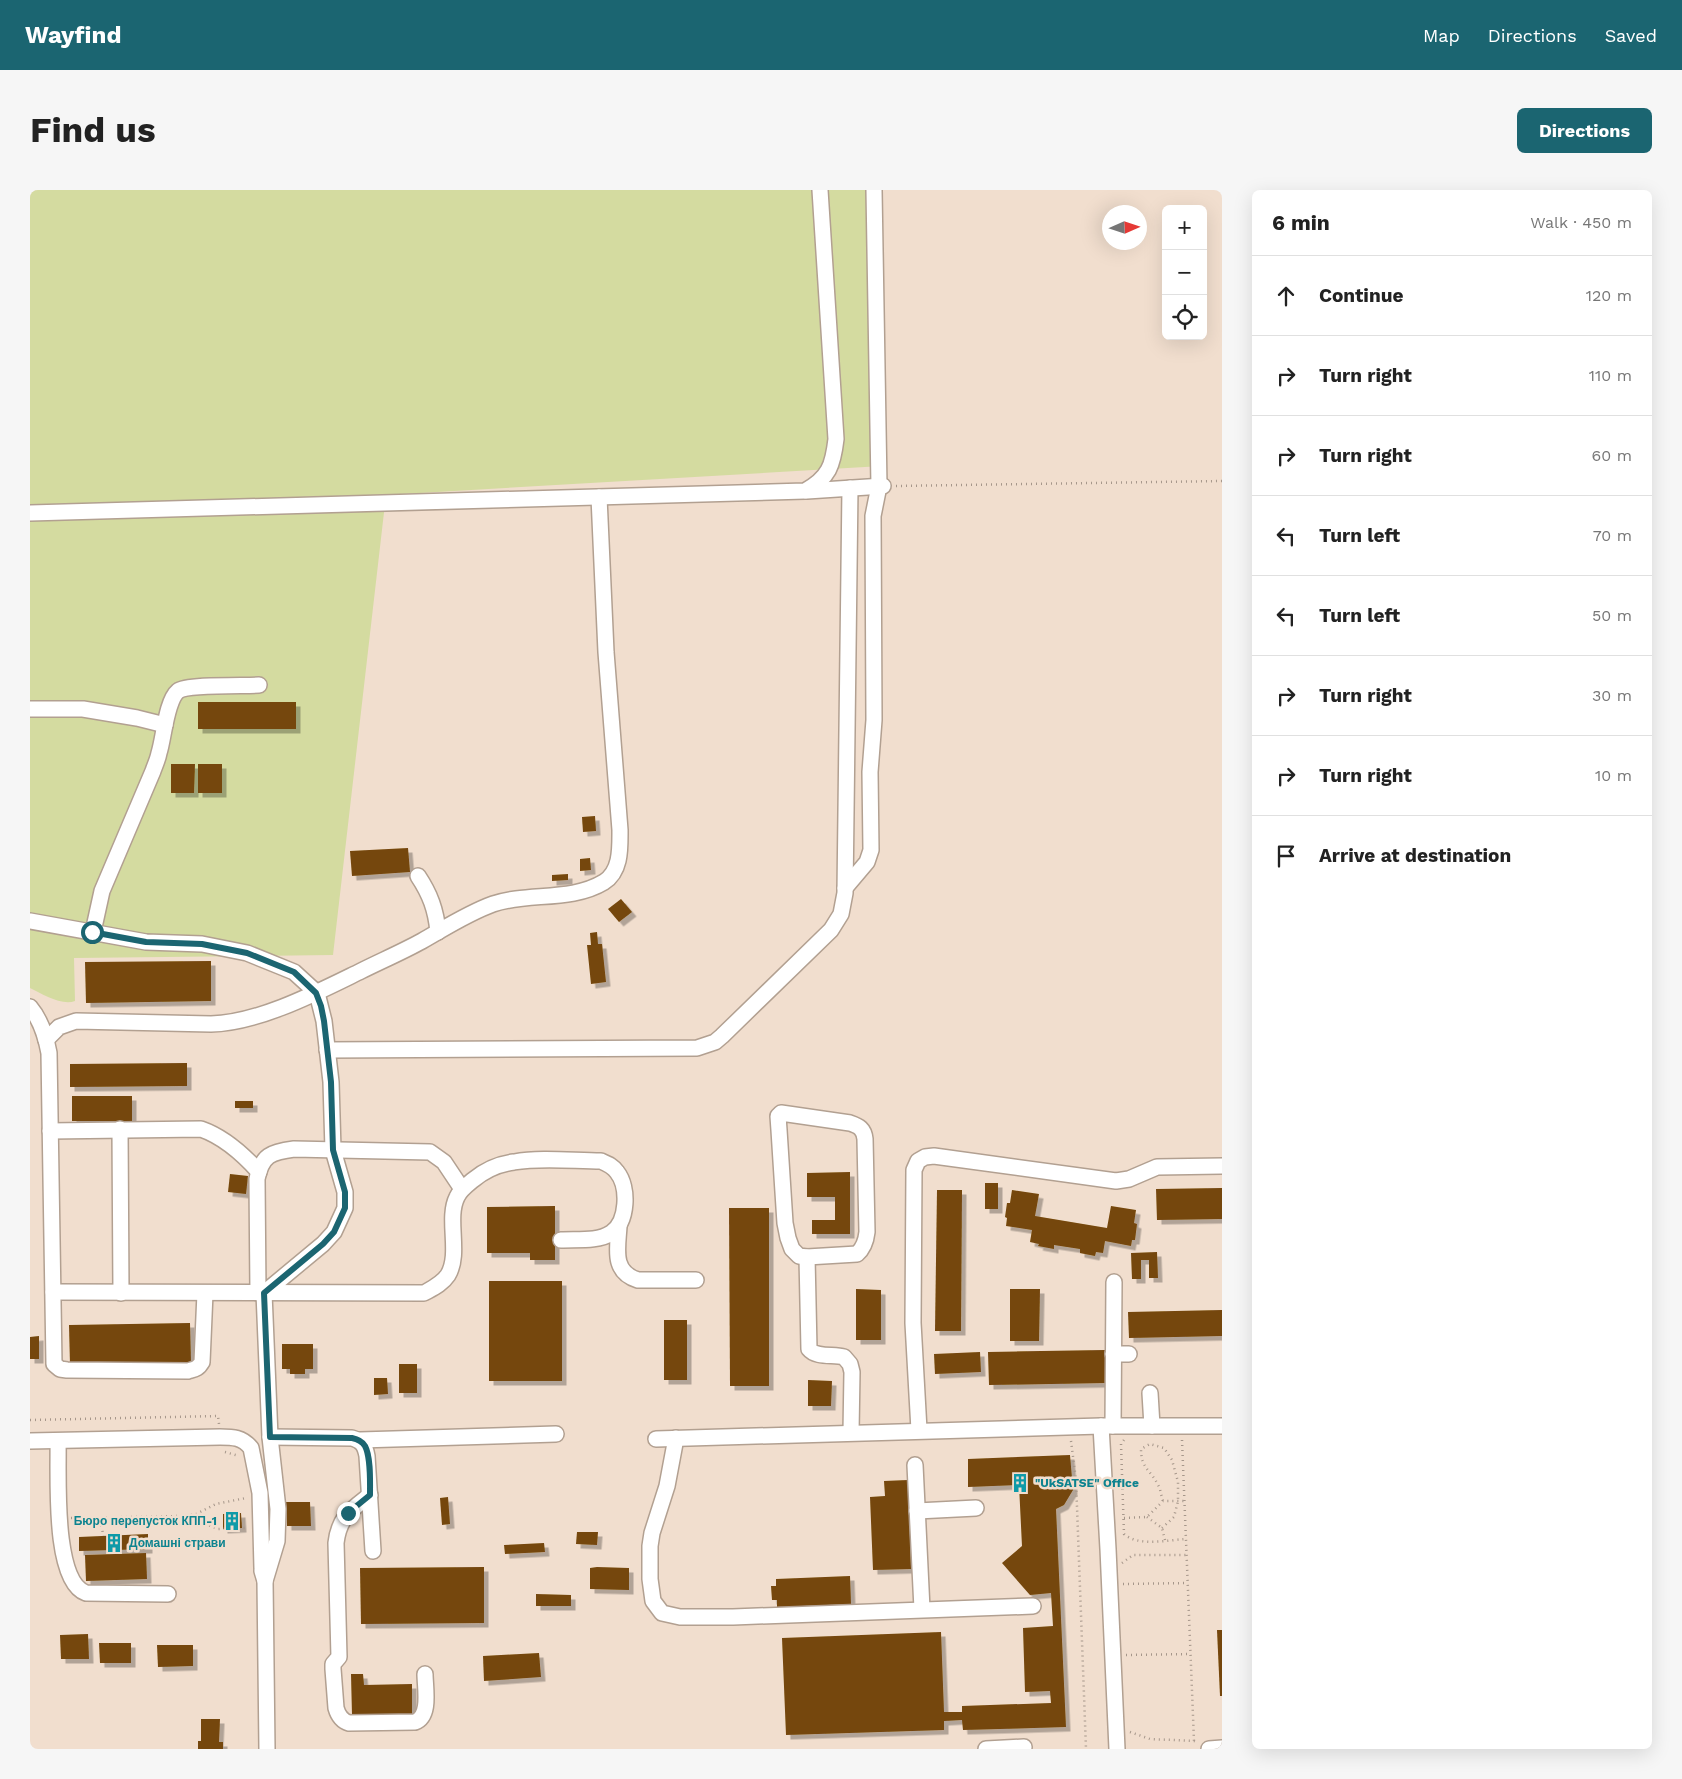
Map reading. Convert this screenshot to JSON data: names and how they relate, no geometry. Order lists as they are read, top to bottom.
{
  "places": {
    "building": ["\"UkSATSE\" Office", "Бюро перепусток КПП-1", "Домашні страви"]
  },
  "north": "right",
  "page": {
    "header": "Wayfind",
    "nav": ["Map", "Directions", "Saved"],
    "buttons": "Directions",
    "title": "Find us",
    "heading": ["6 min", "Walk · 450 m"],
    "map_buttons": ["+", "−"],
    "list": [
      ["Continue", "120 m"],
      ["Turn right", "110 m"],
      ["Turn right", "60 m"],
      ["Turn left", "70 m"],
      ["Turn left", "50 m"],
      ["Turn right", "30 m"],
      ["Turn right", "10 m"],
      "Arrive at destination"
    ]
  }
}
